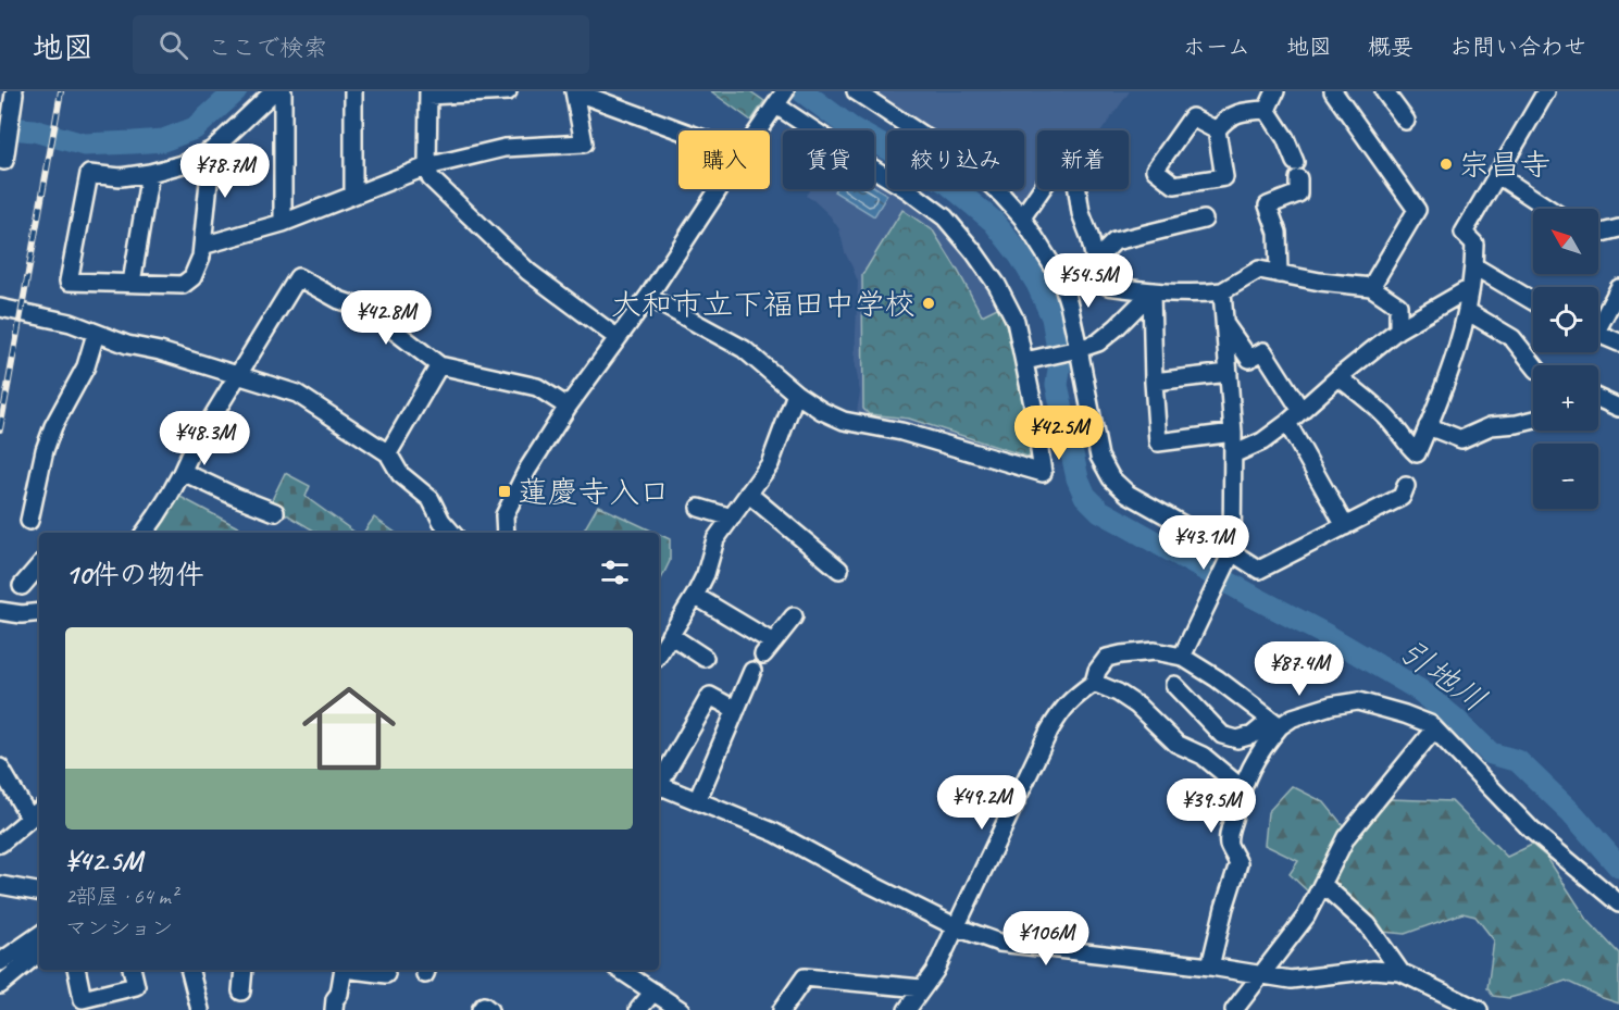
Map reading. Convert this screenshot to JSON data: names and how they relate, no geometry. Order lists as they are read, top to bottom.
{
  "water": ["引地川"],
  "places": {
    "other": ["宗昌寺", "大和市立下福田中学校"],
    "transit": ["蓮慶寺入口"]
  },
  "north": "top left",
  "page": {
    "header": "地図",
    "search": "ここで検索",
    "nav": [
      "ホーム",
      "地図",
      "概要",
      "お問い合わせ"
    ],
    "chip": [
      "購入",
      "賃貸",
      "絞り込み",
      "新着"
    ],
    "price": [
      "¥78.7M",
      "¥54.5M",
      "¥42.8M",
      "¥42.5M",
      "¥48.3M",
      "¥43.1M",
      "¥87.4M",
      "¥49.2M",
      "¥39.5M",
      "¥106M"
    ],
    "map_buttons": ["+", "−"],
    "heading": "10件の物件",
    "list": [
      {
        "name": "¥42.5M",
        "note": "2部屋 · 64 m² · マンション"
      }
    ]
  }
}
